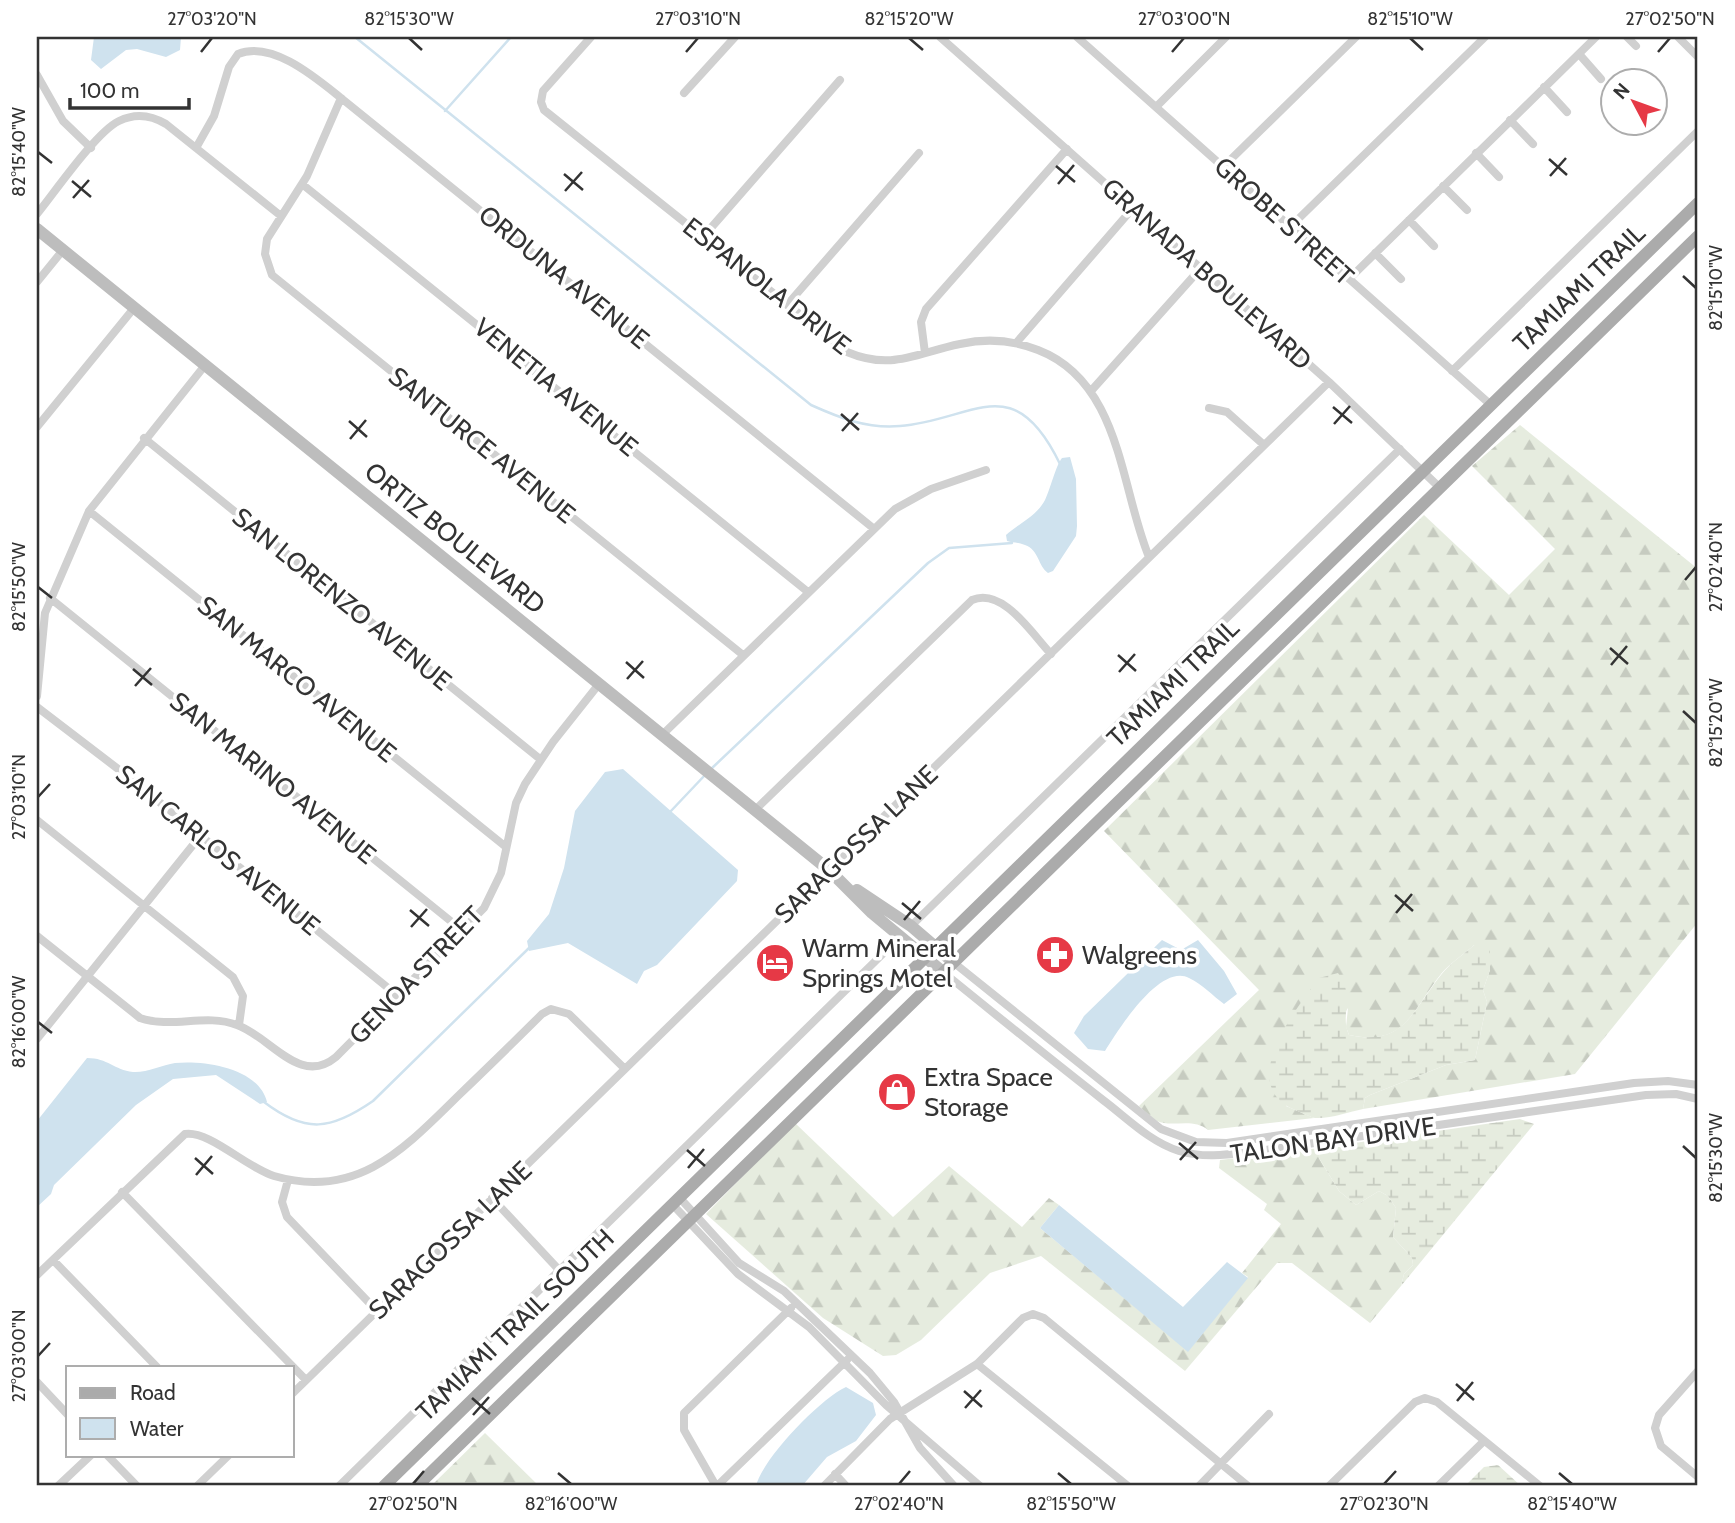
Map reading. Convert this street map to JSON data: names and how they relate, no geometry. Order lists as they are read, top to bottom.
{
  "streets": {
    "main road": ["TAMIAMI TRAIL", "TAMIAMI TRAIL SOUTH"],
    "street": [
      "GROBE STREET",
      "GRANADA BOULEVARD",
      "ORDUNA AVENUE",
      "ESPANOLA DRIVE",
      "VENETIA AVENUE",
      "SANTURCE AVENUE",
      "ORTIZ BOULEVARD",
      "SAN LORENZO AVENUE",
      "SAN MARCO AVENUE",
      "SAN MARINO AVENUE",
      "SARAGOSSA LANE",
      "SAN CARLOS AVENUE",
      "GENOA STREET",
      "TALON BAY DRIVE"
    ]
  },
  "crossings": [
    ["GROBE STREET", "TAMIAMI TRAIL"],
    ["GRANADA BOULEVARD", "TAMIAMI TRAIL"],
    ["GRANADA BOULEVARD", "SARAGOSSA LANE"],
    ["ORDUNA AVENUE", "SANTURCE AVENUE"],
    ["ESPANOLA DRIVE", "SARAGOSSA LANE"],
    ["TAMIAMI TRAIL", "ORTIZ BOULEVARD"],
    ["TAMIAMI TRAIL", "TALON BAY DRIVE"],
    ["TAMIAMI TRAIL", "TAMIAMI TRAIL SOUTH"],
    ["VENETIA AVENUE", "SANTURCE AVENUE"],
    ["ORTIZ BOULEVARD", "SARAGOSSA LANE"],
    ["ORTIZ BOULEVARD", "GENOA STREET"],
    ["ORTIZ BOULEVARD", "TALON BAY DRIVE"],
    ["SAN LORENZO AVENUE", "GENOA STREET"],
    ["SAN MARCO AVENUE", "GENOA STREET"],
    ["SAN MARINO AVENUE", "GENOA STREET"],
    ["SAN CARLOS AVENUE", "GENOA STREET"]
  ],
  "places": {
    "pharmacy": ["Walgreens"],
    "hotel": ["Warm Mineral Springs Motel"],
    "shop": ["Extra Space Storage"]
  },
  "legend": ["Road", "Water"],
  "scale_bar": "100 m",
  "north": "top left",
  "coordinates": [
    "27°03'20\"N",
    "82°15'30\"W",
    "27°03'10\"N",
    "82°15'20\"W",
    "27°03'00\"N",
    "82°15'10\"W",
    "27°02'50\"N",
    "82°15'40\"W",
    "27°02'40\"N",
    "82°15'50\"W",
    "82°16'00\"W",
    "27°02'30\"N"
  ]
}
